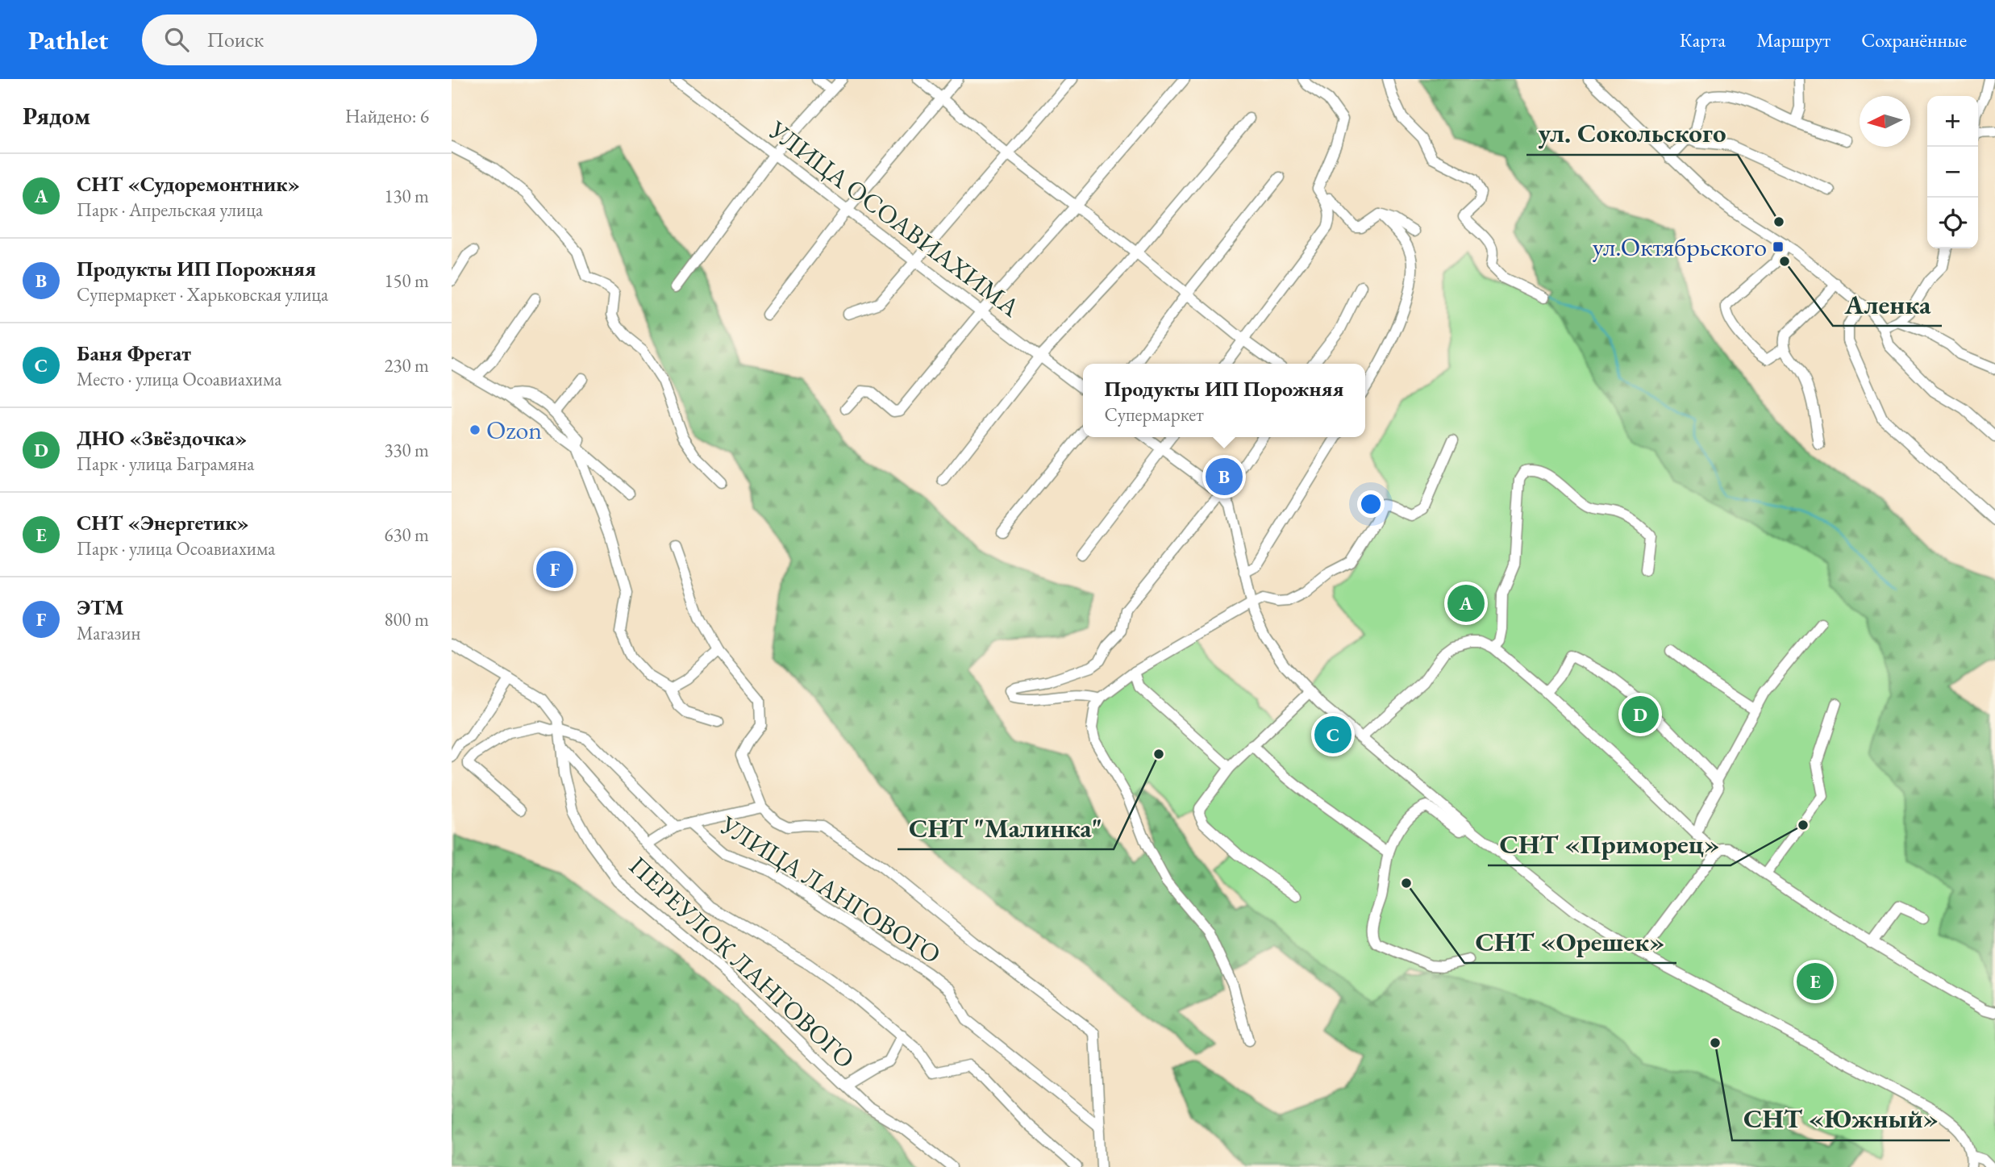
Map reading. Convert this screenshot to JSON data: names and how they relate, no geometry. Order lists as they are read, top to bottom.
{
  "streets": {
    "street": ["УЛИЦА ОСОАВИАХИМА", "УЛИЦА ЛАНГОВОГО", "ПЕРЕУЛОК ЛАНГОВОГО"]
  },
  "places": {
    "other": [
      "ул. Сокольского",
      "Аленка",
      "Ozon",
      "СНТ \"Малинка\"",
      "СНТ «Приморец»",
      "СНТ «Орешек»",
      "СНТ «Южный»"
    ],
    "transit": ["ул.Октябрьского"]
  },
  "north": "left",
  "page": {
    "header": "Pathlet",
    "search": "Поиск",
    "nav": ["Карта", "Маршрут", "Сохранённые"],
    "heading": ["Рядом", "Найдено: 6"],
    "map_buttons": ["+", "−"],
    "list": [
      {
        "mark": "A",
        "name": "СНТ «Судоремонтник»",
        "note": "Парк · Апрельская улица",
        "value": "130 m"
      },
      {
        "mark": "B",
        "name": "Продукты ИП Порожняя",
        "note": "Супермаркет · Харьковская улица",
        "value": "150 m"
      },
      {
        "mark": "C",
        "name": "Баня Фрегат",
        "note": "Место · улица Осоавиахима",
        "value": "230 m"
      },
      {
        "mark": "D",
        "name": "ДНО «Звёздочка»",
        "note": "Парк · улица Баграмяна",
        "value": "330 m"
      },
      {
        "mark": "E",
        "name": "СНТ «Энергетик»",
        "note": "Парк · улица Осоавиахима",
        "value": "630 m"
      },
      {
        "mark": "F",
        "name": "ЭТМ",
        "note": "Магазин",
        "value": "800 m"
      }
    ],
    "popup": ["Продукты ИП Порожняя", "Супермаркет"],
    "pins": [
      "B",
      "F",
      "A",
      "D",
      "C",
      "E"
    ]
  }
}
